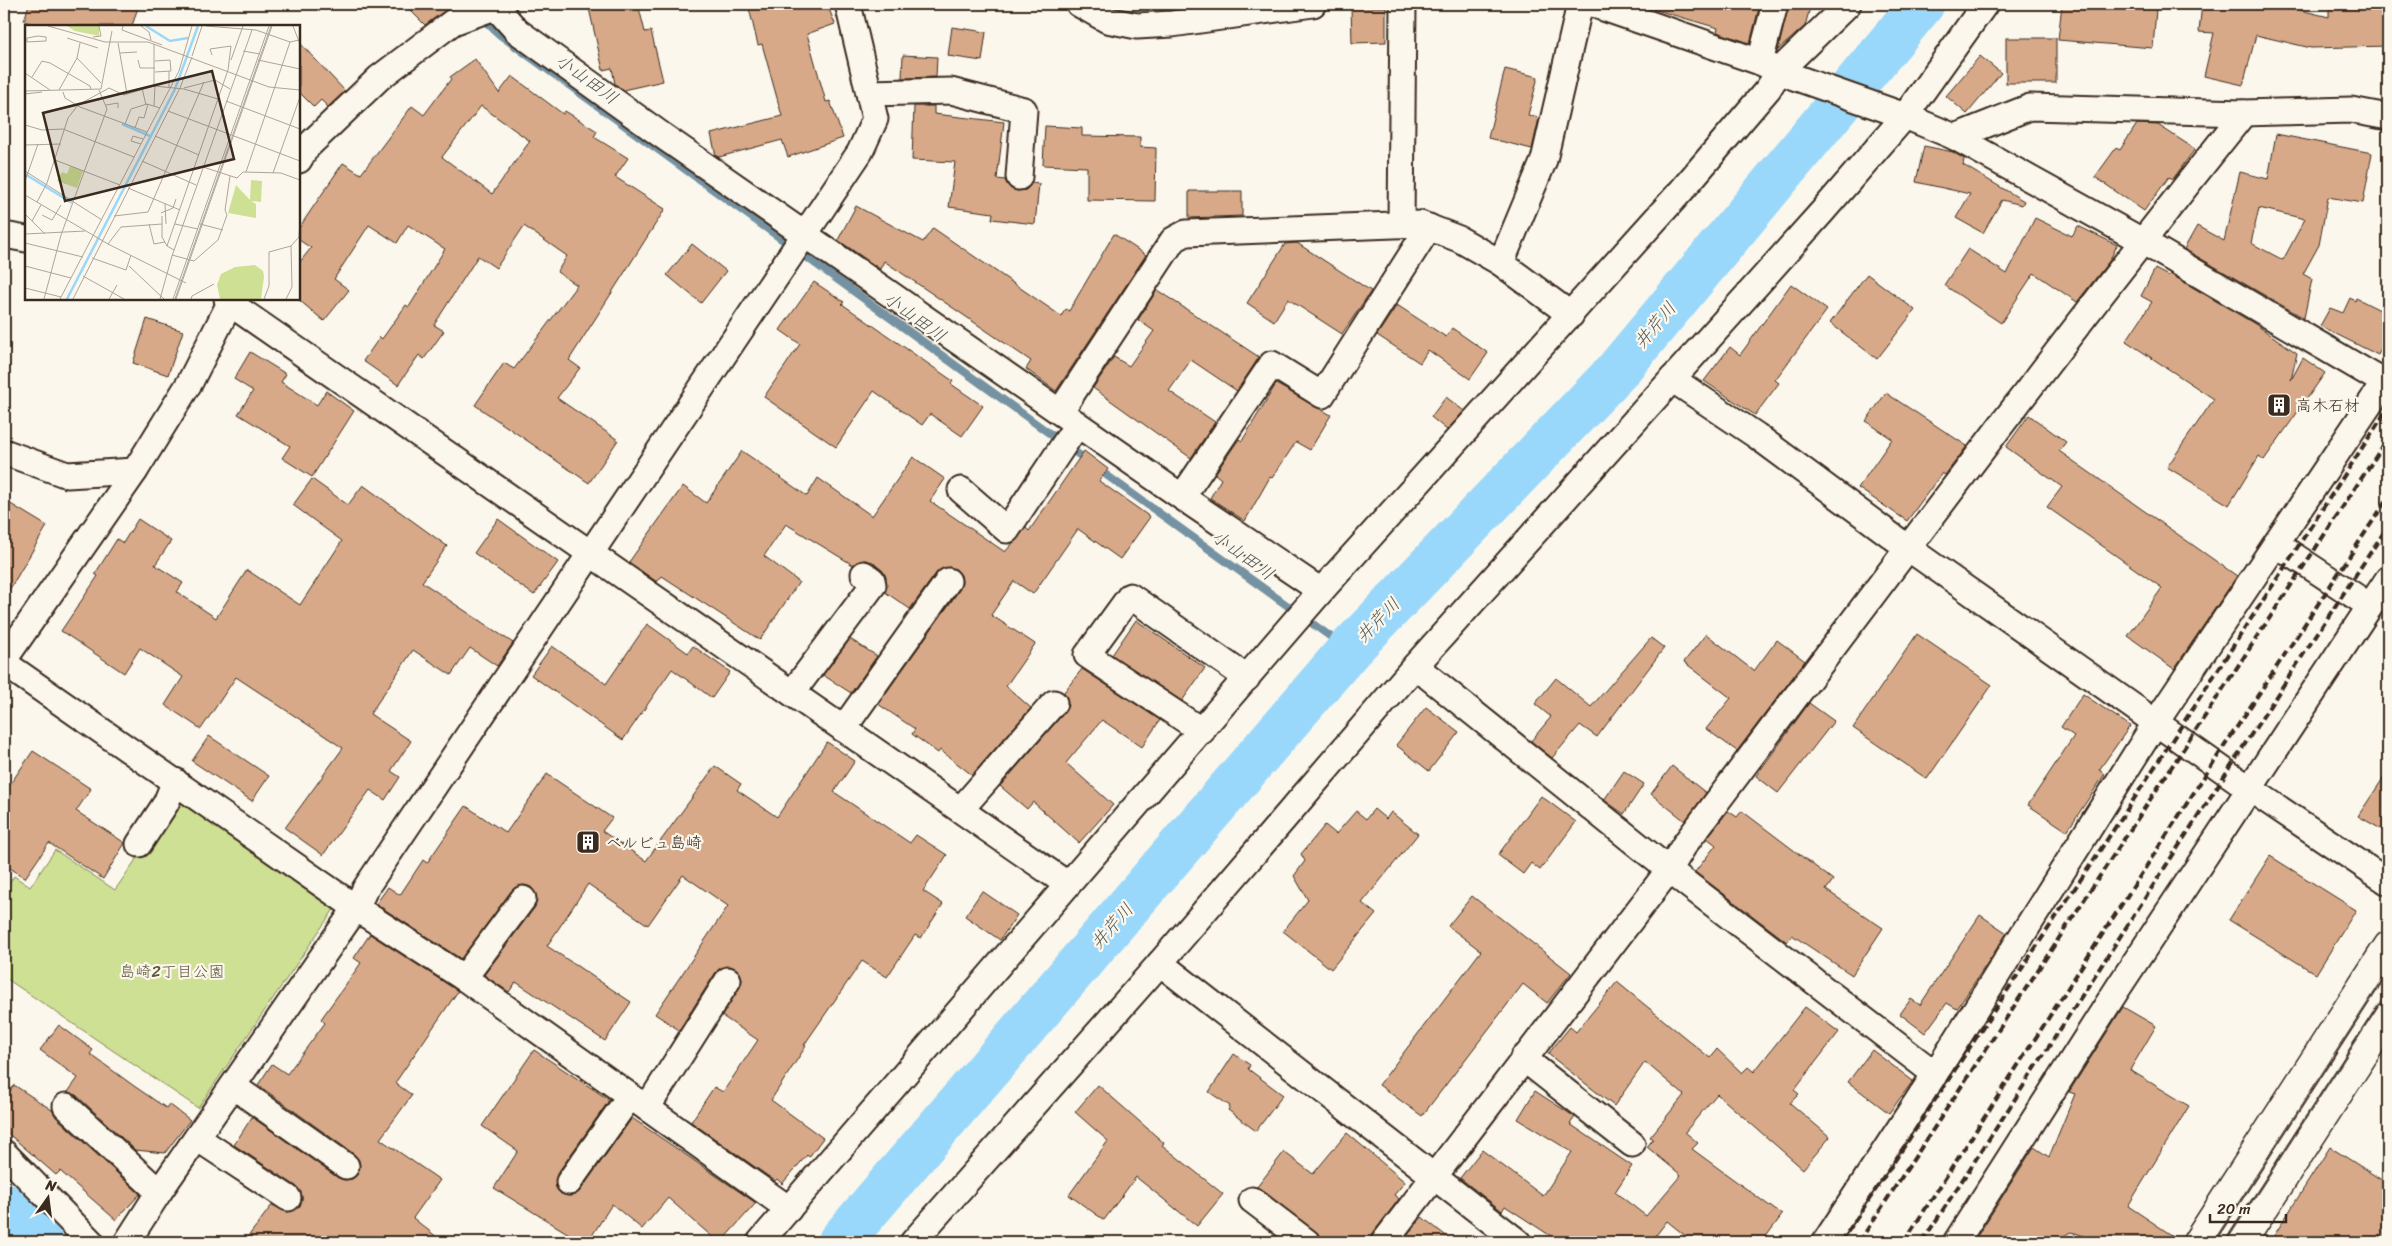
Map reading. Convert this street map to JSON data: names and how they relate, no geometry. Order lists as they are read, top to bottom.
{
  "water": ["小山田川", "井芹川"],
  "parks": ["島崎2丁目公園"],
  "places": {
    "building": ["高木石材", "ベルビュ島崎"]
  },
  "scale_bar": "20 m",
  "north": "top"
}
